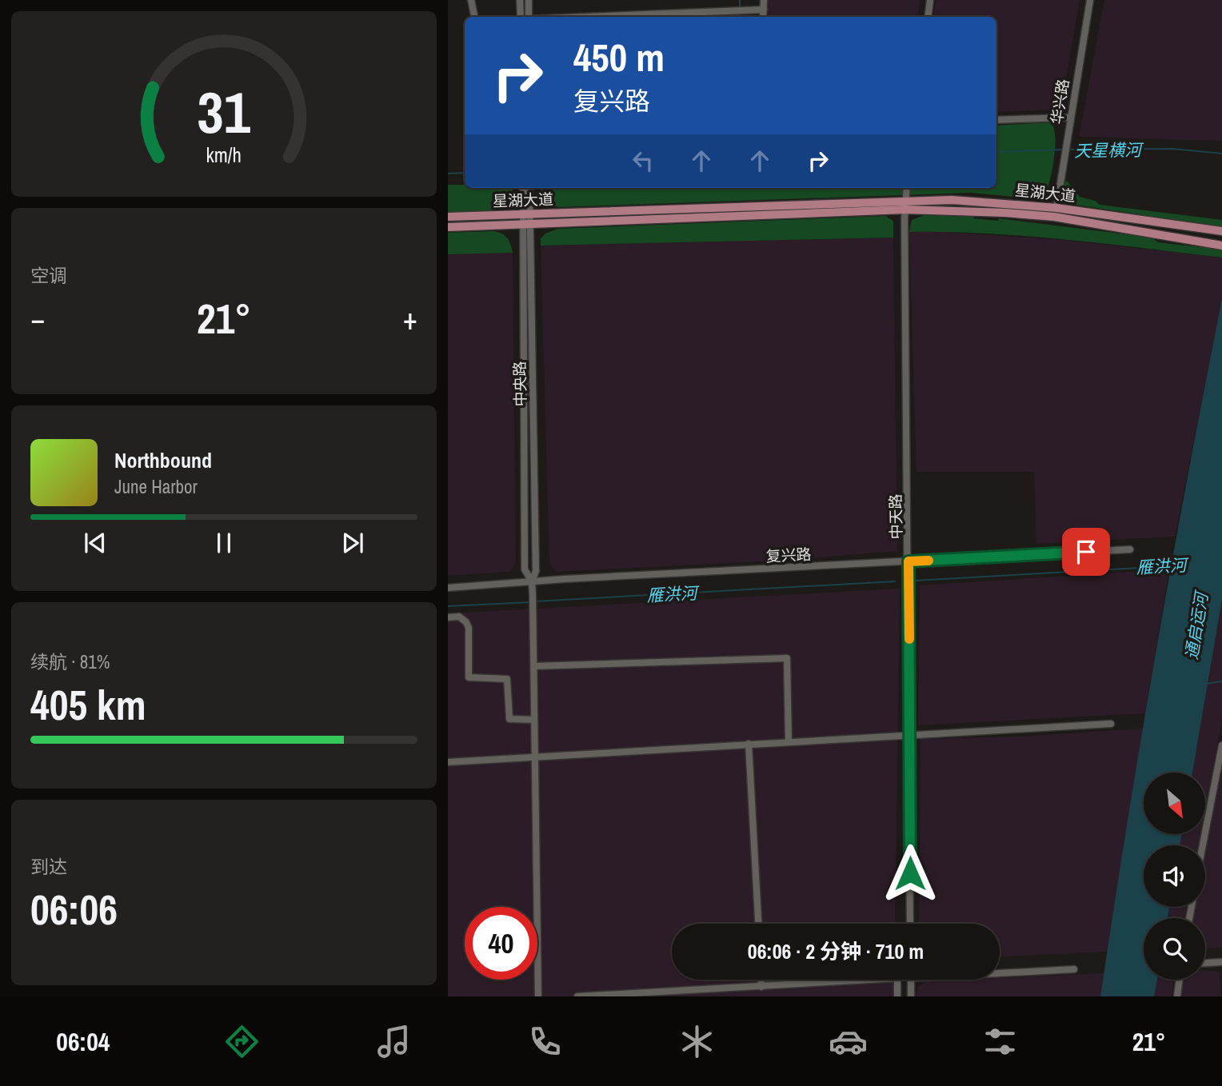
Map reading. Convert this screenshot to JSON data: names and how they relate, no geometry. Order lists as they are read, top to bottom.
{
  "streets": {
    "main road": ["星湖大道"],
    "street": [
      "华兴路",
      "中央路",
      "中天路",
      "复兴路"
    ]
  },
  "crossings": [
    ["华兴路", "星湖大道"],
    ["星湖大道", "中央路"],
    ["星湖大道", "中天路"],
    ["中央路", "复兴路"],
    ["中天路", "复兴路"]
  ],
  "water": ["天星横河", "雁洪河", "通启运河"],
  "north": "bottom right",
  "page": {
    "turn": ["450 m", "复兴路"],
    "tile": [
      "空调",
      ["续航 · 81%", "405 km"],
      ["到达", "06:06"]
    ],
    "heat": ["−", "21°", "+"],
    "song": ["Northbound", "June Harbor"],
    "limit": "40",
    "trip": "06:06 · 2 分钟 · 710 m",
    "tabs": ["06:04", "21°"],
    "gauge": ["31", "km/h"]
  }
}
